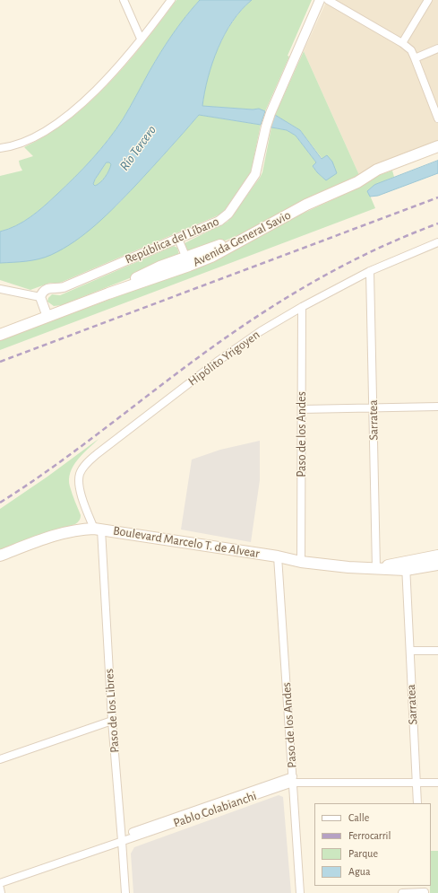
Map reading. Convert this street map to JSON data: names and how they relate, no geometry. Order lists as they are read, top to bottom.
{
  "streets": {
    "main road": ["Avenida General Savio", "Boulevard Marcelo T. de Alvear"],
    "street": [
      "República del Líbano",
      "Hipólito Yrigoyen",
      "Sarratea",
      "Paso de los Andes",
      "Paso de los Libres",
      "Pablo Colabianchi"
    ]
  },
  "crossings": [
    ["Hipólito Yrigoyen", "Sarratea"],
    ["Hipólito Yrigoyen", "Paso de los Andes"],
    ["Hipólito Yrigoyen", "Boulevard Marcelo T. de Alvear"],
    ["Hipólito Yrigoyen", "Paso de los Libres"],
    ["Sarratea", "Boulevard Marcelo T. de Alvear"],
    ["Sarratea", "Pablo Colabianchi"],
    ["Paso de los Andes", "Boulevard Marcelo T. de Alvear"],
    ["Paso de los Andes", "Pablo Colabianchi"],
    ["Boulevard Marcelo T. de Alvear", "Paso de los Libres"],
    ["Paso de los Libres", "Pablo Colabianchi"]
  ],
  "water": ["Río Tercero"],
  "legend": [
    "Calle",
    "Ferrocarril",
    "Parque",
    "Agua"
  ]
}
